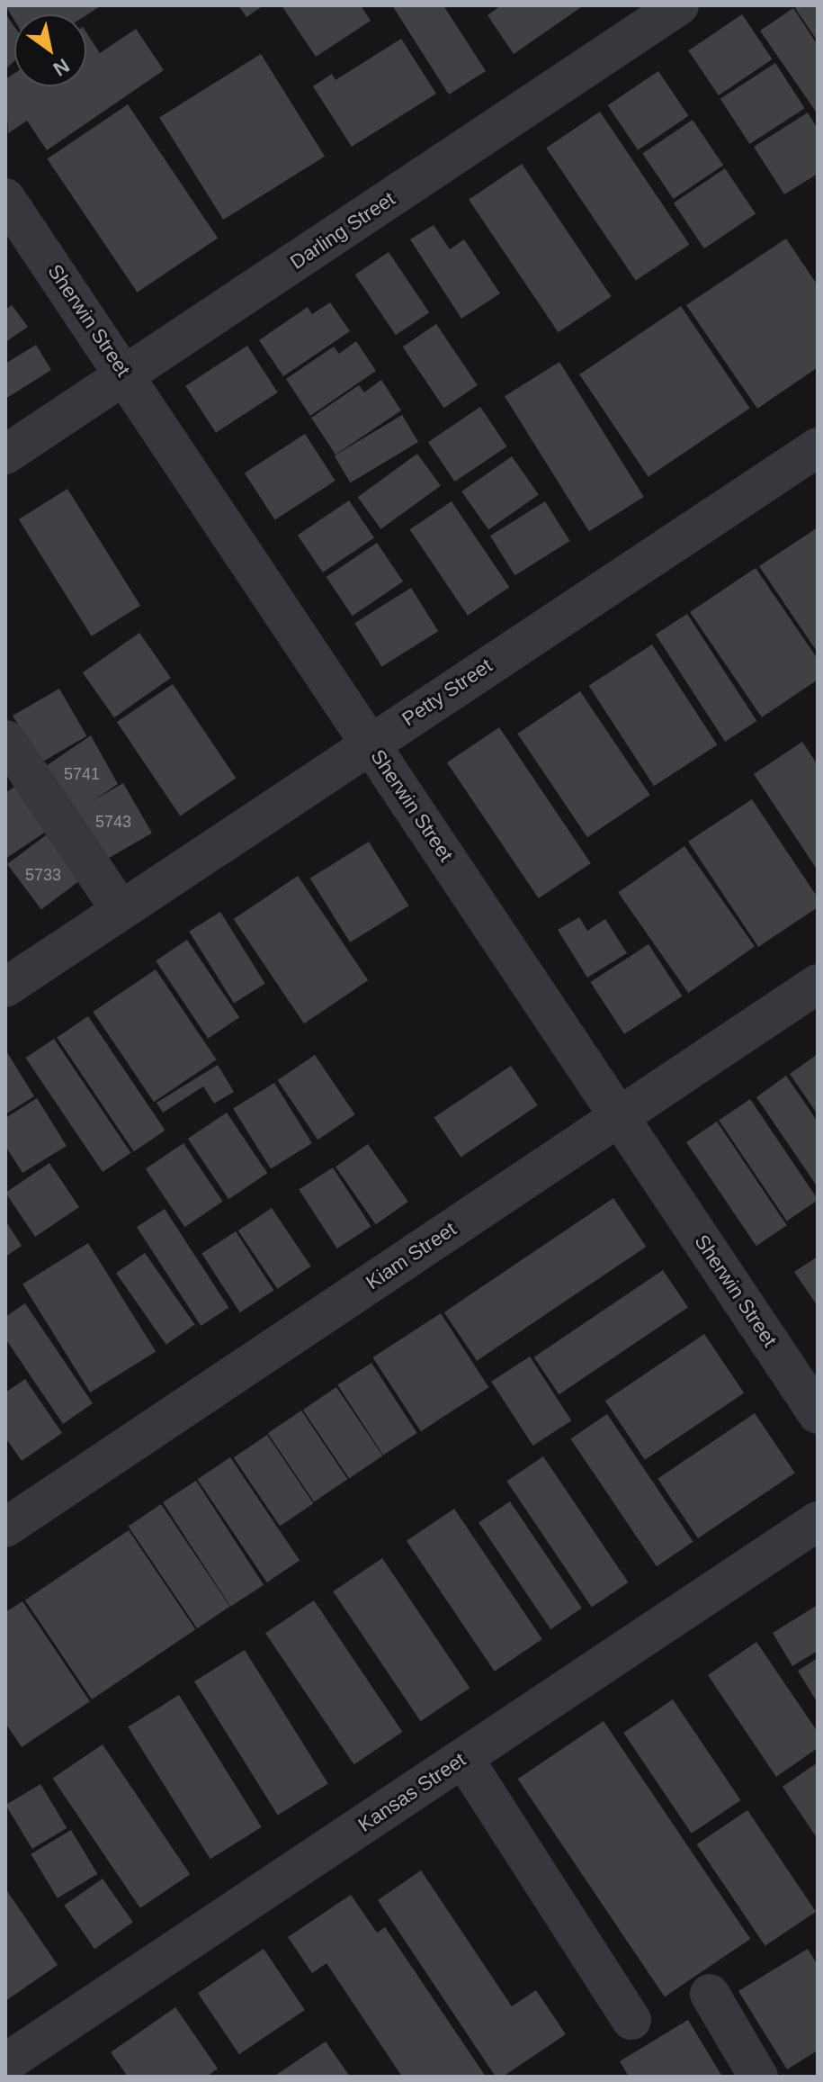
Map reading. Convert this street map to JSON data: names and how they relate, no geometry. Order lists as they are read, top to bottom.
{
  "streets": {
    "street": [
      "Darling Street",
      "Sherwin Street",
      "Petty Street",
      "Kiam Street",
      "Kansas Street"
    ]
  },
  "crossings": [
    ["Darling Street", "Sherwin Street"],
    ["Sherwin Street", "Petty Street"],
    ["Sherwin Street", "Kiam Street"]
  ],
  "house_numbers": ["5741", "5743", "5733"],
  "north": "bottom right"
}
